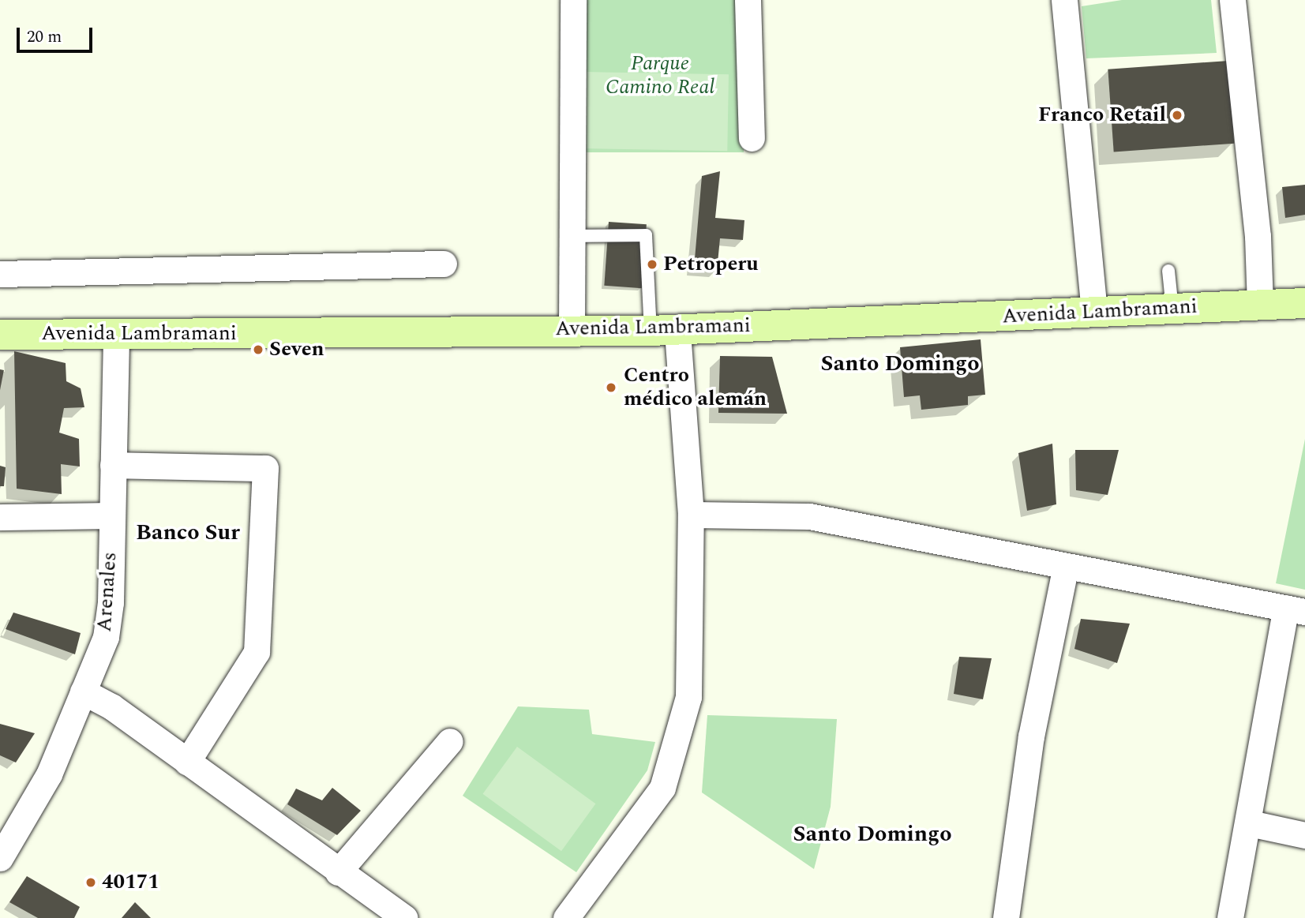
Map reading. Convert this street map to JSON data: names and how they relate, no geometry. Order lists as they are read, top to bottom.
{
  "streets": {
    "main road": ["Avenida Lambramani"],
    "street": ["Arenales"]
  },
  "crossings": [
    ["Avenida Lambramani", "Arenales"]
  ],
  "districts": ["Santo Domingo", "Banco Sur", "Santo Domingo"],
  "parks": ["Parque Camino Real"],
  "places": [
    "Franco Retail",
    "Petroperu",
    "Seven",
    "Centro médico alemán",
    "40171"
  ],
  "scale_bar": "20 m"
}
